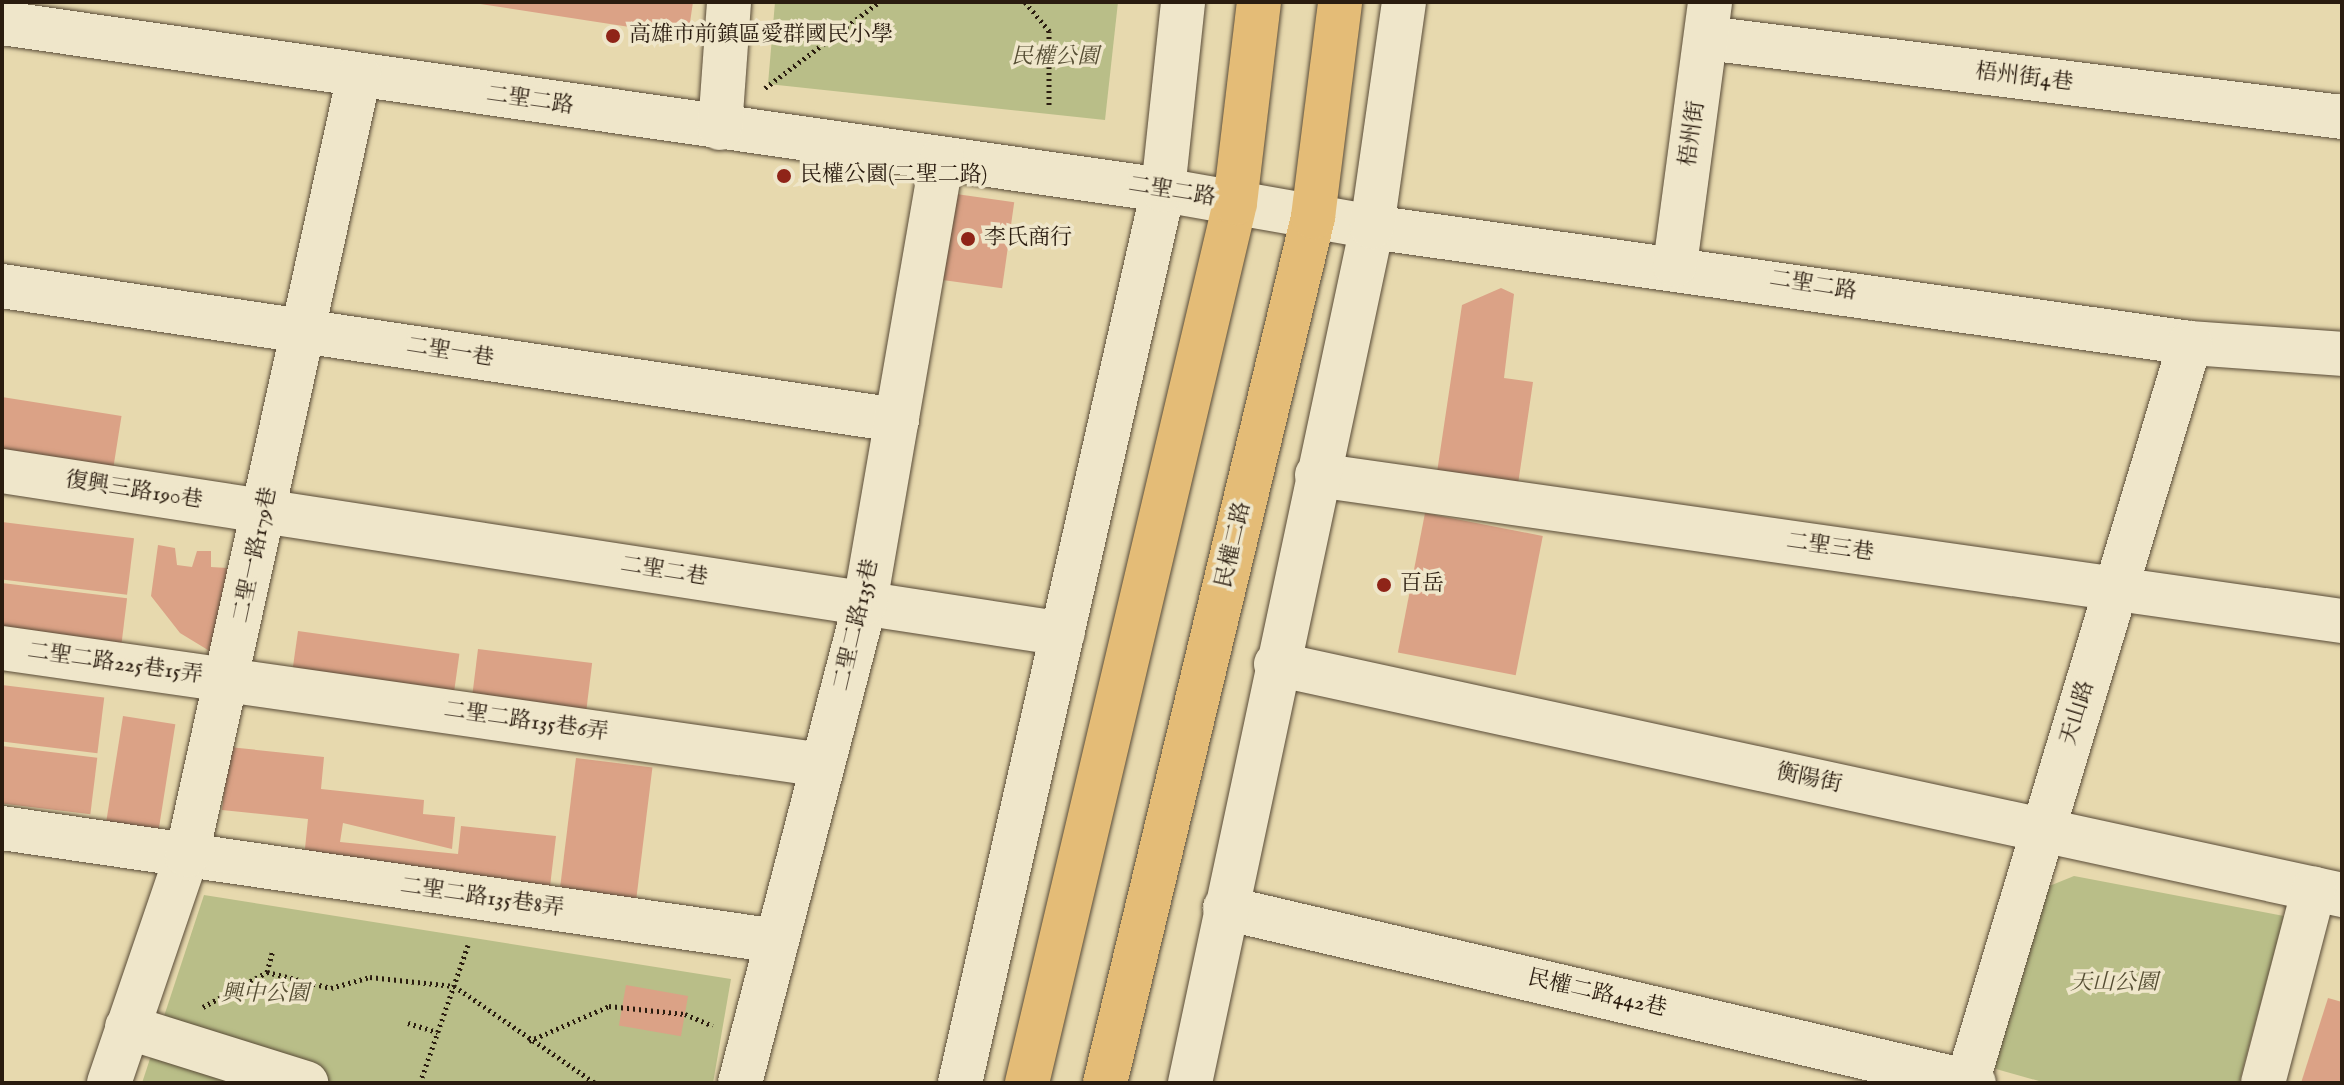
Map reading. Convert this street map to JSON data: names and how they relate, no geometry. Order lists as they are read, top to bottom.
{
  "streets": {
    "main road": ["民權二路"],
    "street": [
      "梧州街4巷",
      "二聖二路",
      "梧州街",
      "二聖一巷",
      "復興三路190巷",
      "二聖三巷",
      "二聖一路179巷",
      "二聖二巷",
      "二聖二路135巷",
      "二聖二路225巷15弄",
      "天山路",
      "二聖二路135巷6弄",
      "衡陽街",
      "二聖二路135巷8弄",
      "民權二路442巷"
    ]
  },
  "crossings": [
    ["梧州街4巷", "梧州街"],
    ["二聖二路", "梧州街"],
    ["二聖二路", "民權二路"],
    ["二聖二路", "二聖一路179巷"],
    ["二聖二路", "二聖二路135巷"],
    ["二聖二路", "天山路"],
    ["二聖一巷", "二聖一路179巷"],
    ["二聖一巷", "二聖二路135巷"],
    ["復興三路190巷", "二聖一路179巷"],
    ["復興三路190巷", "二聖二巷"],
    ["二聖三巷", "天山路"],
    ["二聖一路179巷", "二聖二巷"],
    ["二聖一路179巷", "二聖二路225巷15弄"],
    ["二聖一路179巷", "二聖二路135巷6弄"],
    ["二聖一路179巷", "二聖二路135巷8弄"],
    ["二聖二巷", "二聖二路135巷"],
    ["二聖二路135巷", "二聖二路135巷6弄"],
    ["二聖二路135巷", "二聖二路135巷8弄"],
    ["二聖二路225巷15弄", "二聖二路135巷6弄"],
    ["天山路", "衡陽街"],
    ["天山路", "民權二路442巷"]
  ],
  "parks": ["民權公園", "天山公園", "興中公園"],
  "places": [
    "高雄市前鎮區愛群國民小學",
    "民權公園(二聖二路)",
    "李氏商行",
    "百岳"
  ]
}
